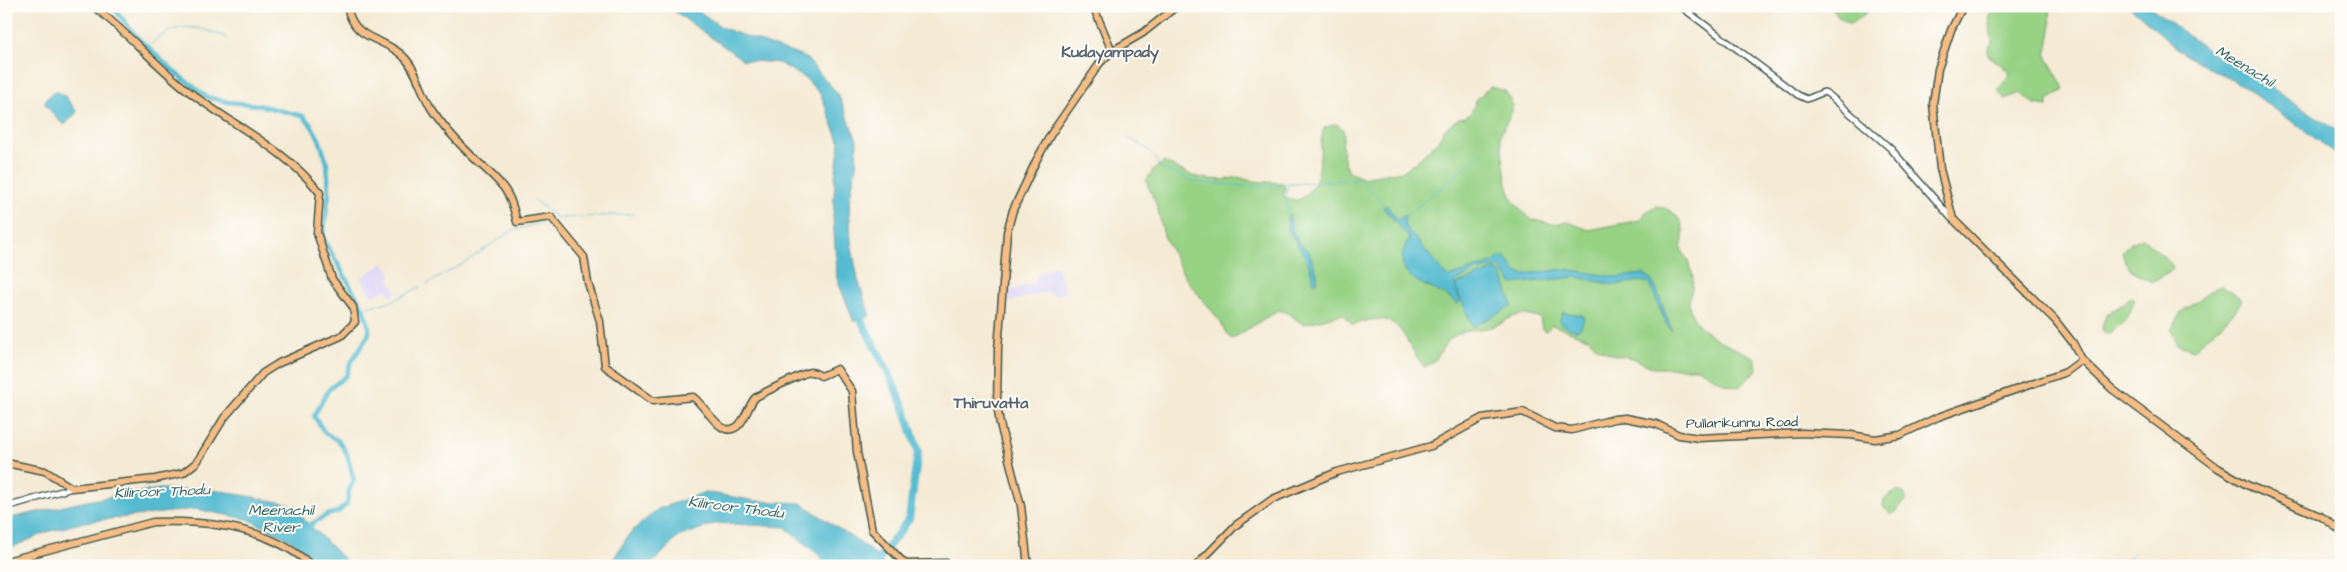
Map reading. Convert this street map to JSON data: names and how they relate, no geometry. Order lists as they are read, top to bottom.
{
  "streets": {
    "main road": ["Pullarikunnu Road"]
  },
  "districts": ["Kudayampady", "Thiruvatta"],
  "water": ["Meenachil", "Kiliroor Thodu", "Meenachil River"]
}
